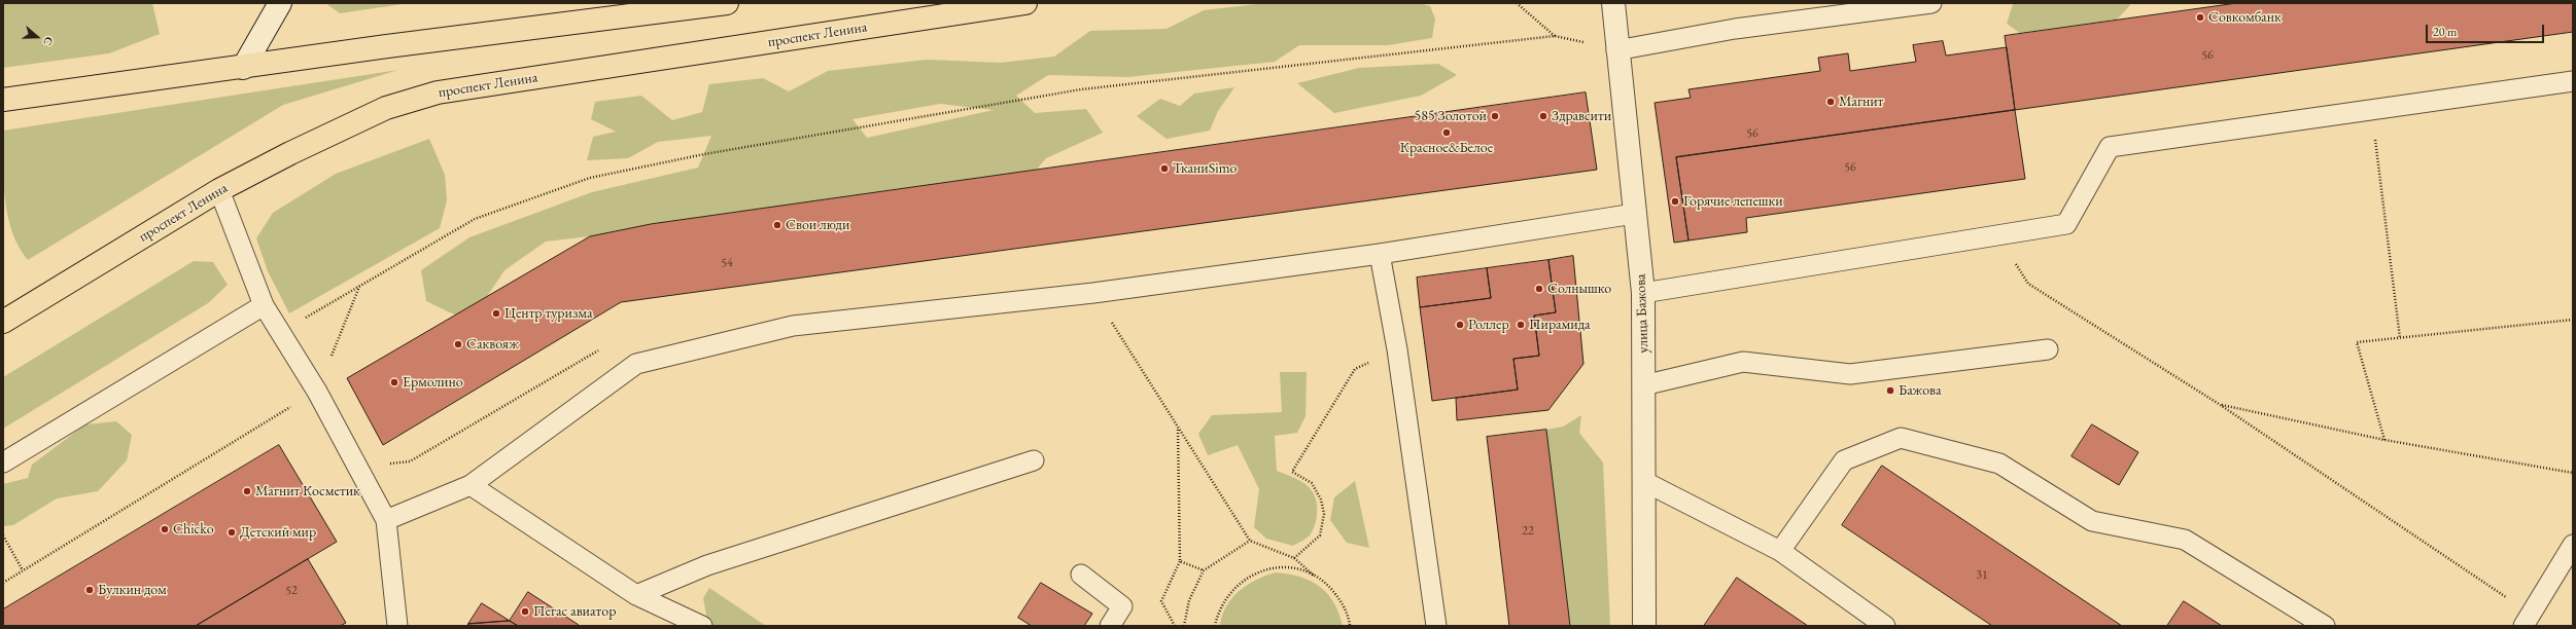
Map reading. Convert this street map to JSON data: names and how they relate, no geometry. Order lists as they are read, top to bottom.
{
  "streets": {
    "main road": ["проспект Ленина"],
    "street": ["улица Бажова"]
  },
  "places": [
    "Совкомбанк",
    "Магнит",
    "585 Золотой",
    "Здравсити",
    "Красное&Белое",
    "ТканиSimo",
    "Горячие лепешки",
    "Свои люди",
    "Солнышко",
    "Центр туризма",
    "Роллер",
    "Пирамида",
    "Саквояж",
    "Ермолино",
    "Бажова",
    "Магнит Косметик",
    "Chicko",
    "Детский мир",
    "Булкин дом",
    "Пегас авиатор"
  ],
  "house_numbers": [
    "56",
    "56",
    "56",
    "54",
    "22",
    "31",
    "52"
  ],
  "scale_bar": "20 m",
  "north": "right"
}
